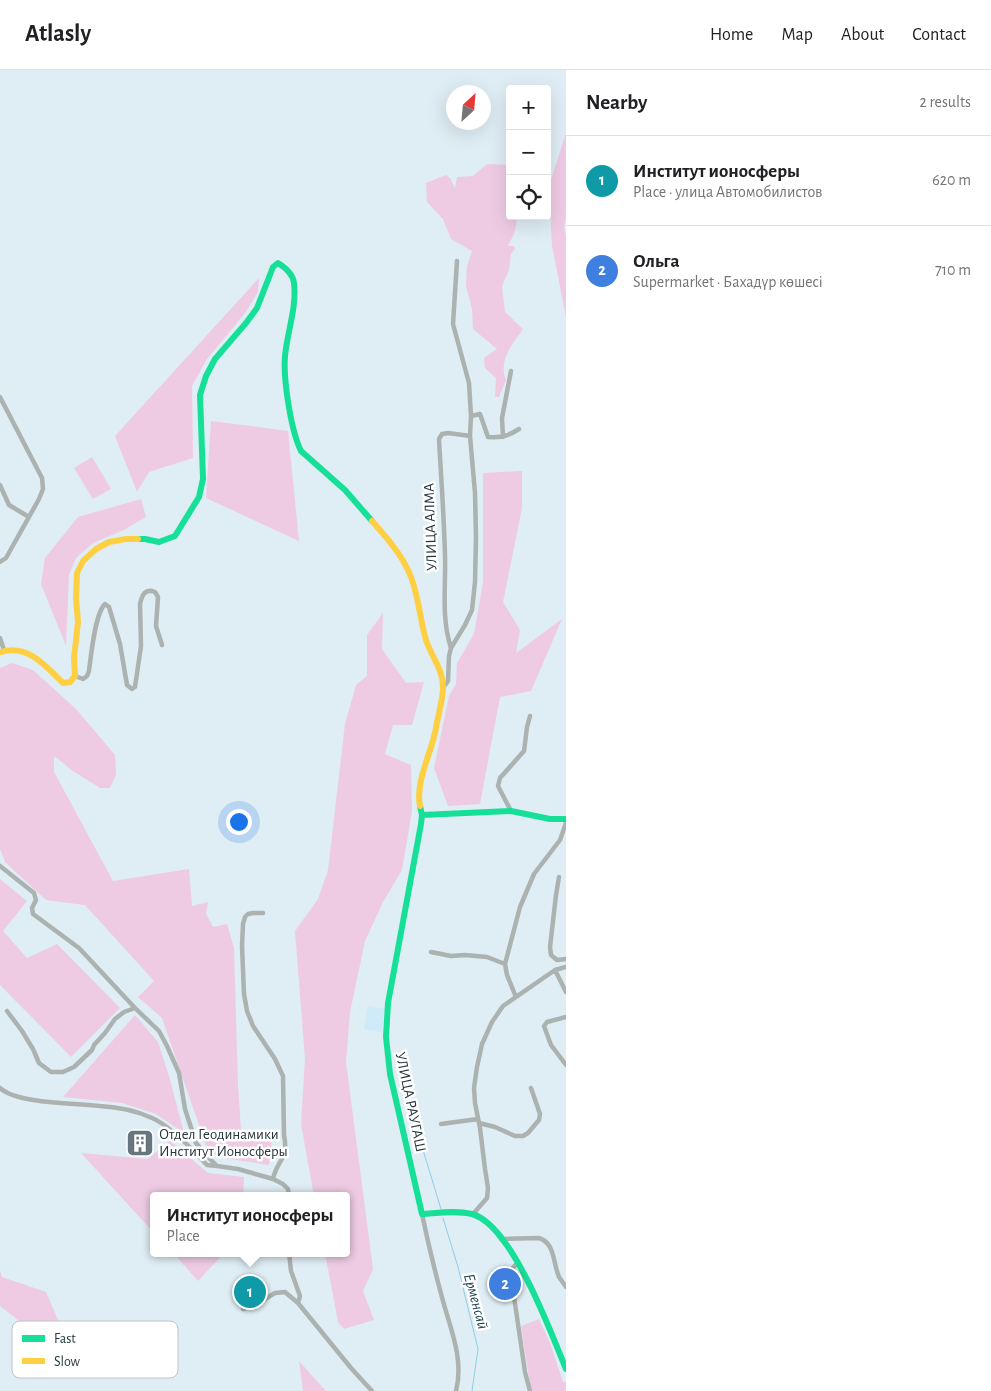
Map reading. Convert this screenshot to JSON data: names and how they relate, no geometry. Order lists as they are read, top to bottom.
{
  "streets": {
    "street": ["УЛИЦА АЛМА", "УЛИЦА РАУГАШ"]
  },
  "water": ["Ерменсай"],
  "places": {
    "building": ["Отдел Геодинамики Институт Ионосферы"]
  },
  "legend": ["Fast", "Slow"],
  "north": "top right",
  "page": {
    "header": "Atlasly",
    "nav": [
      "Home",
      "Map",
      "About",
      "Contact"
    ],
    "heading": ["Nearby", "2 results"],
    "map_buttons": ["+", "−"],
    "list": [
      {
        "mark": "1",
        "name": "Институт ионосферы",
        "note": "Place · улица Автомобилистов",
        "value": "620 m"
      },
      {
        "mark": "2",
        "name": "Ольга",
        "note": "Supermarket · Бахадүр көшесі",
        "value": "710 m"
      }
    ],
    "popup": ["Институт ионосферы", "Place"],
    "pins": ["2", "1"]
  }
}
